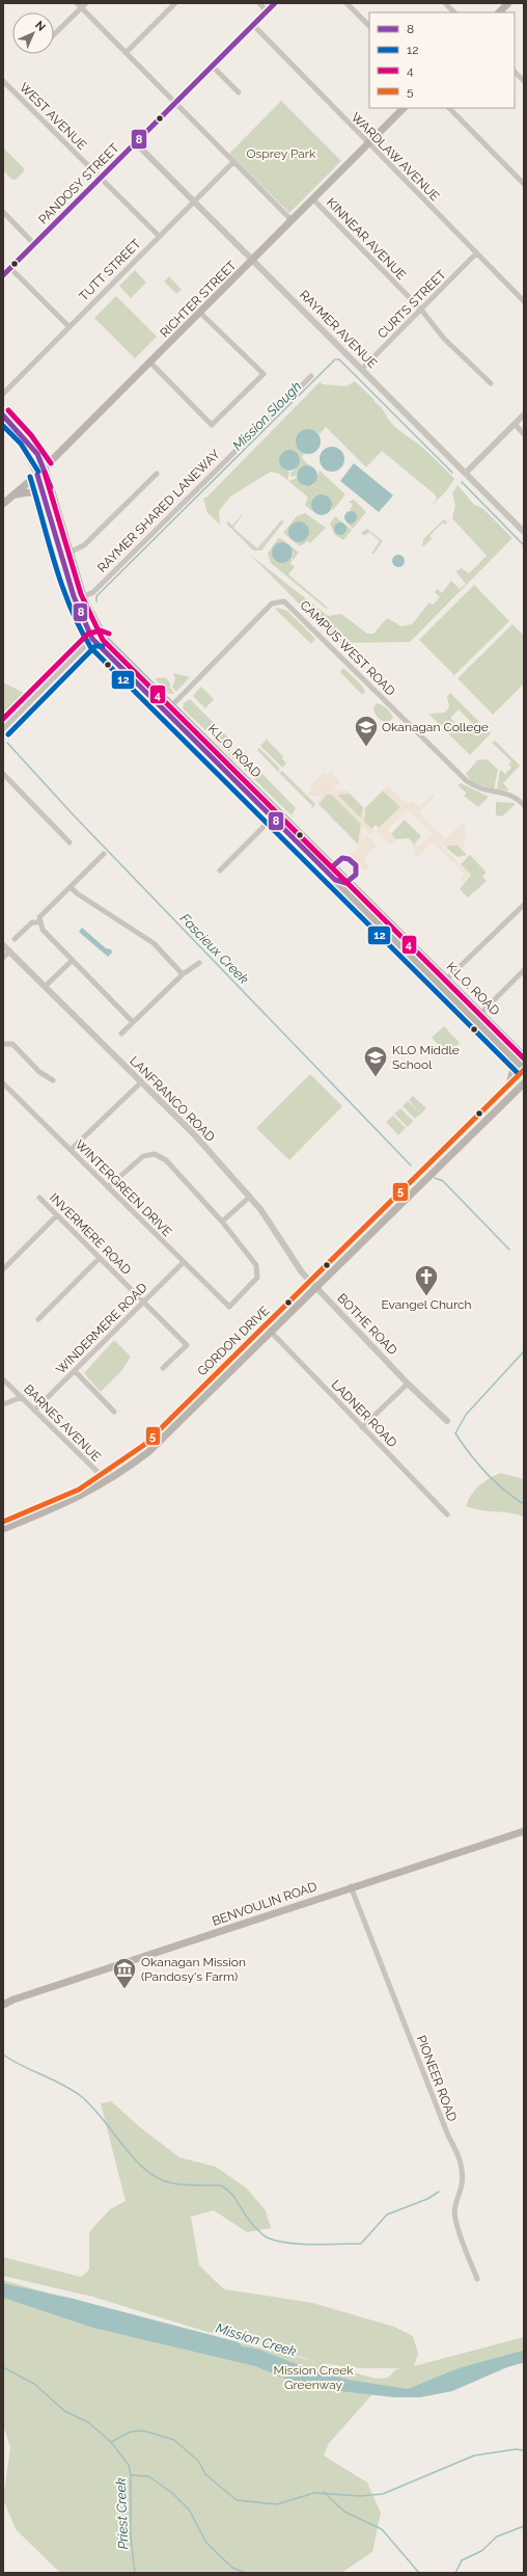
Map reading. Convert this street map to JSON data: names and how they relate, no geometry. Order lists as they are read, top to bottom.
{
  "streets": {
    "main road": [
      "RICHTER STREET",
      "K.L.O. ROAD",
      "GORDON DRIVE",
      "BENVOULIN ROAD"
    ],
    "street": [
      "WEST AVENUE",
      "WARDLAW AVENUE",
      "PANDOSY STREET",
      "KINNEAR AVENUE",
      "TUTT STREET",
      "CURTS STREET",
      "RAYMER AVENUE",
      "RAYMER SHARED LANEWAY",
      "CAMPUS WEST ROAD",
      "LANFRANCO ROAD",
      "WINTERGREEN DRIVE",
      "INVERMERE ROAD",
      "BOTHE ROAD",
      "WINDERMERE ROAD",
      "LADNER ROAD",
      "BARNES AVENUE",
      "PIONEER ROAD"
    ]
  },
  "crossings": [
    ["WEST AVENUE", "PANDOSY STREET"],
    ["WEST AVENUE", "TUTT STREET"],
    ["WARDLAW AVENUE", "PANDOSY STREET"],
    ["WARDLAW AVENUE", "RICHTER STREET"],
    ["WARDLAW AVENUE", "CURTS STREET"],
    ["PANDOSY STREET", "RAYMER AVENUE"],
    ["KINNEAR AVENUE", "RICHTER STREET"],
    ["KINNEAR AVENUE", "CURTS STREET"],
    ["TUTT STREET", "RAYMER AVENUE"],
    ["RICHTER STREET", "RAYMER AVENUE"],
    ["RICHTER STREET", "K.L.O. ROAD"],
    ["CURTS STREET", "RAYMER AVENUE"],
    ["RAYMER SHARED LANEWAY", "K.L.O. ROAD"],
    ["CAMPUS WEST ROAD", "K.L.O. ROAD"],
    ["K.L.O. ROAD", "GORDON DRIVE"],
    ["LANFRANCO ROAD", "BOTHE ROAD"],
    ["LANFRANCO ROAD", "GORDON DRIVE"],
    ["WINTERGREEN DRIVE", "WINDERMERE ROAD"],
    ["INVERMERE ROAD", "WINDERMERE ROAD"],
    ["BOTHE ROAD", "GORDON DRIVE"],
    ["WINDERMERE ROAD", "BARNES AVENUE"],
    ["GORDON DRIVE", "LADNER ROAD"],
    ["GORDON DRIVE", "BARNES AVENUE"],
    ["BENVOULIN ROAD", "PIONEER ROAD"]
  ],
  "water": [
    "Mission Slough",
    "Fascieux Creek",
    "Mission Creek",
    "Priest Creek"
  ],
  "parks": ["Osprey Park", "Mission Creek Greenway"],
  "places": {
    "school or university": ["Okanagan College", "KLO Middle School"],
    "church": ["Evangel Church"],
    "museum": ["Okanagan Mission (Pandosy's Farm)"]
  },
  "lines": [
    "transit line 8",
    "transit line 4",
    "transit line 12",
    "transit line 5"
  ],
  "legend": [
    "8",
    "12",
    "4",
    "5"
  ],
  "north": "top right"
}
